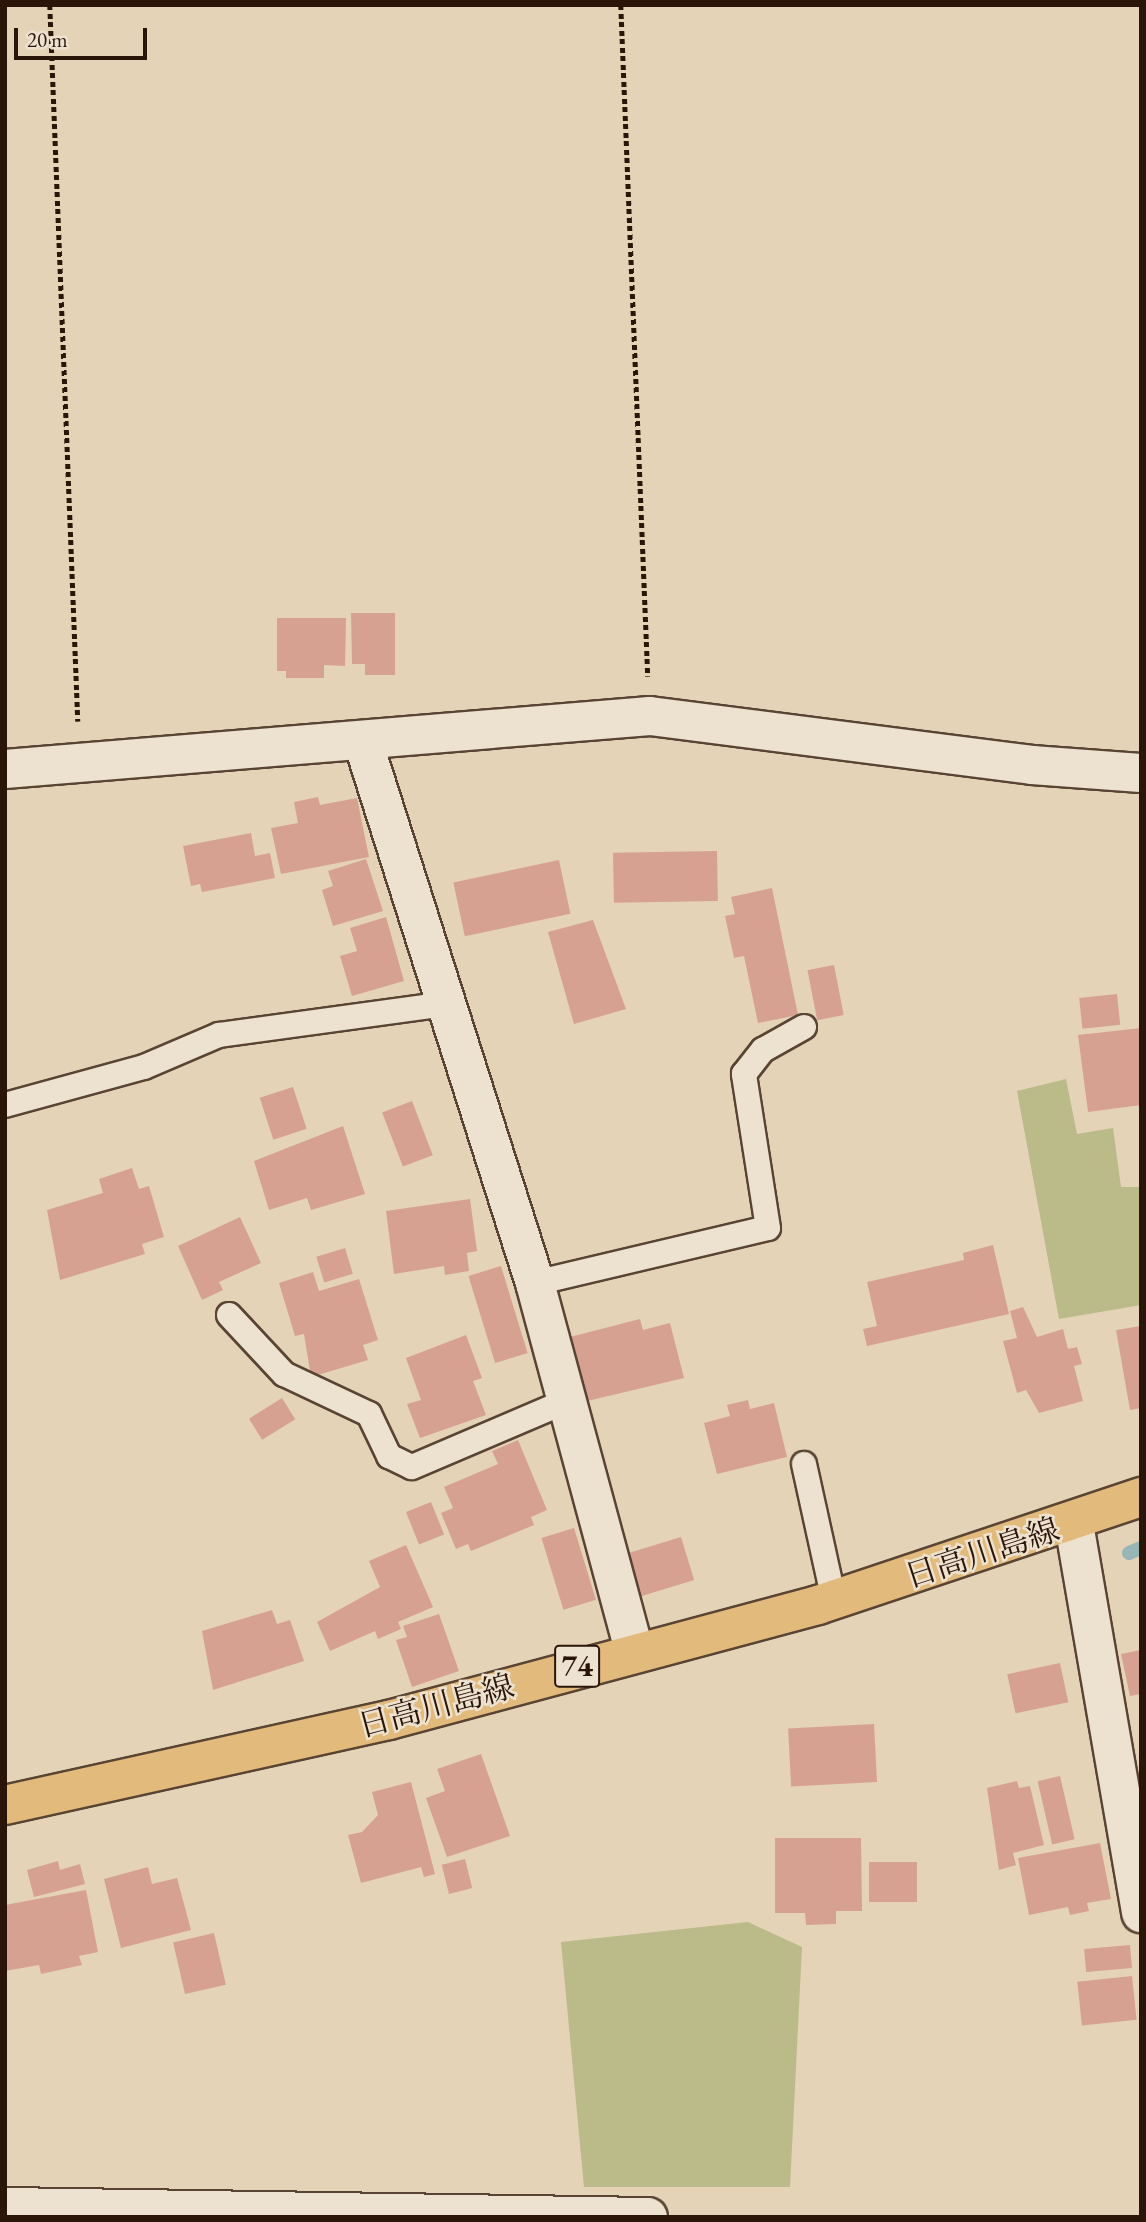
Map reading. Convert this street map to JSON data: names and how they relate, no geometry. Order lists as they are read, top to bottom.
{
  "streets": {
    "main road": ["日高川島線", "74"]
  },
  "scale_bar": "20 m"
}
